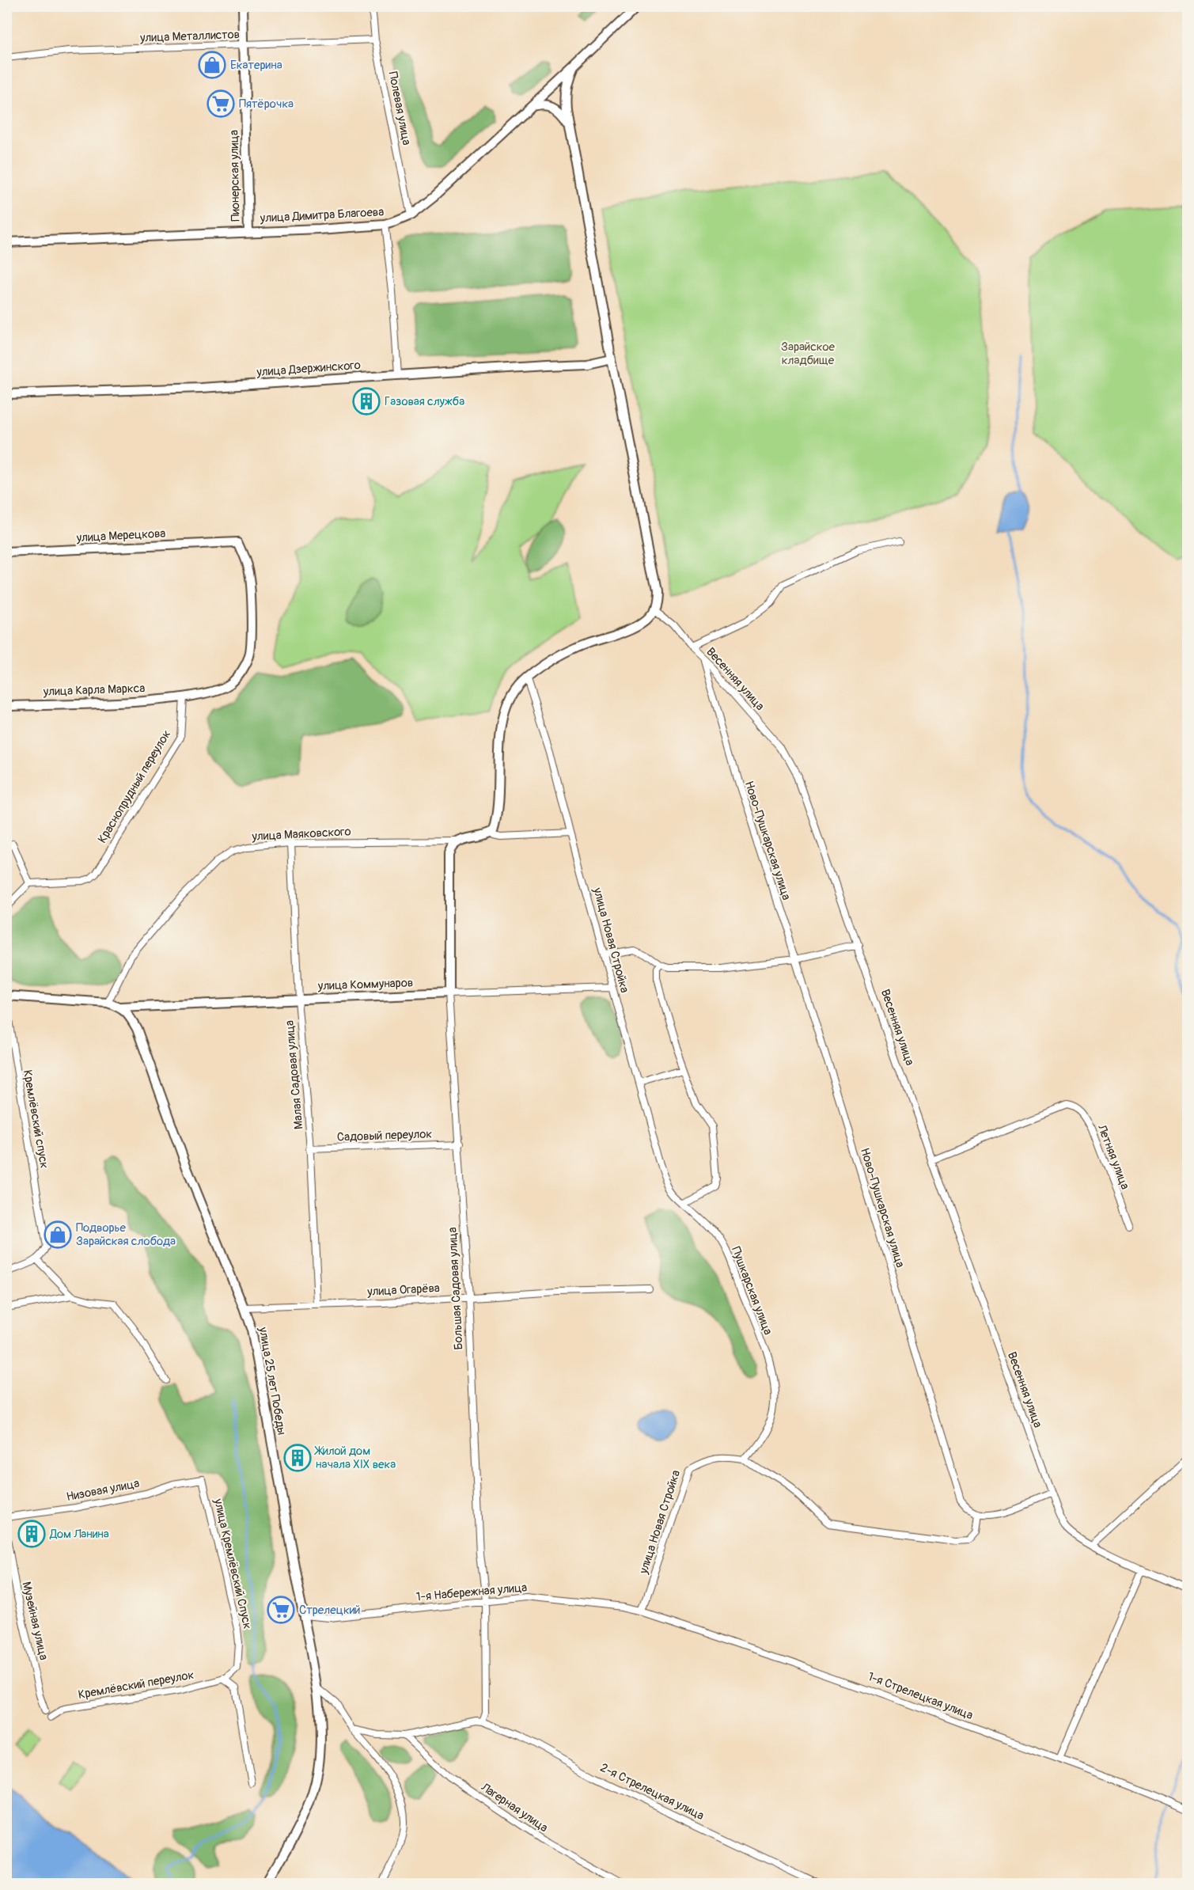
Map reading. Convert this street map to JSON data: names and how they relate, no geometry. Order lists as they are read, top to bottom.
{
  "streets": {
    "street": [
      "улица Металлистов",
      "Полевая улица",
      "Пионерская улица",
      "улица Димитра Благоева",
      "улица Дзержинского",
      "улица Мерецкова",
      "Весенняя улица",
      "улица Карла Маркса",
      "Краснопрудный переулок",
      "улица Маяковского",
      "Ново-Пушкарская улица",
      "улица Новая Стройка",
      "улица Коммунаров",
      "Малая Садовая улица",
      "Кремлёвский спуск",
      "Садовый переулок",
      "Летняя улица",
      "Большая Садовая улица",
      "улица Огарёва",
      "Пушкарская улица",
      "улица 25 лет Победы",
      "Низовая улица",
      "улица Кремлёвский Спуск",
      "1-я Набережная улица",
      "Музейная улица",
      "Кремлёвский переулок",
      "1-я Стрелецкая улица",
      "2-я Стрелецкая улица",
      "Лагерная улица"
    ]
  },
  "crossings": [
    ["улица Металлистов", "Полевая улица"],
    ["улица Металлистов", "Пионерская улица"],
    ["Полевая улица", "улица Димитра Благоева"],
    ["Пионерская улица", "улица Димитра Благоева"],
    ["улица Мерецкова", "улица Карла Маркса"],
    ["улица Мерецкова", "Краснопрудный переулок"],
    ["Весенняя улица", "Ново-Пушкарская улица"],
    ["Весенняя улица", "Летняя улица"],
    ["улица Карла Маркса", "Краснопрудный переулок"],
    ["улица Маяковского", "Малая Садовая улица"],
    ["улица Маяковского", "Большая Садовая улица"],
    ["улица Новая Стройка", "улица Коммунаров"],
    ["улица Новая Стройка", "Пушкарская улица"],
    ["улица Новая Стройка", "1-я Набережная улица"],
    ["улица Новая Стройка", "1-я Стрелецкая улица"],
    ["улица Коммунаров", "Малая Садовая улица"],
    ["улица Коммунаров", "Большая Садовая улица"],
    ["улица Коммунаров", "улица 25 лет Победы"],
    ["Малая Садовая улица", "Садовый переулок"],
    ["Малая Садовая улица", "улица Огарёва"],
    ["Садовый переулок", "Большая Садовая улица"],
    ["Большая Садовая улица", "улица Огарёва"],
    ["Большая Садовая улица", "1-я Набережная улица"],
    ["Большая Садовая улица", "2-я Стрелецкая улица"],
    ["улица Огарёва", "улица 25 лет Победы"],
    ["улица 25 лет Победы", "1-я Набережная улица"],
    ["Низовая улица", "улица Кремлёвский Спуск"],
    ["улица Кремлёвский Спуск", "Кремлёвский переулок"],
    ["1-я Набережная улица", "1-я Стрелецкая улица"]
  ],
  "parks": ["Зарайское кладбище"],
  "places": {
    "shop": ["Екатерина", "Подворье Зарайская слобода"],
    "supermarket": ["Пятёрочка", "Стрелецкий"],
    "building": ["Газовая служба", "Жилой дом начала XIX века", "Дом Ланина"]
  }
}
